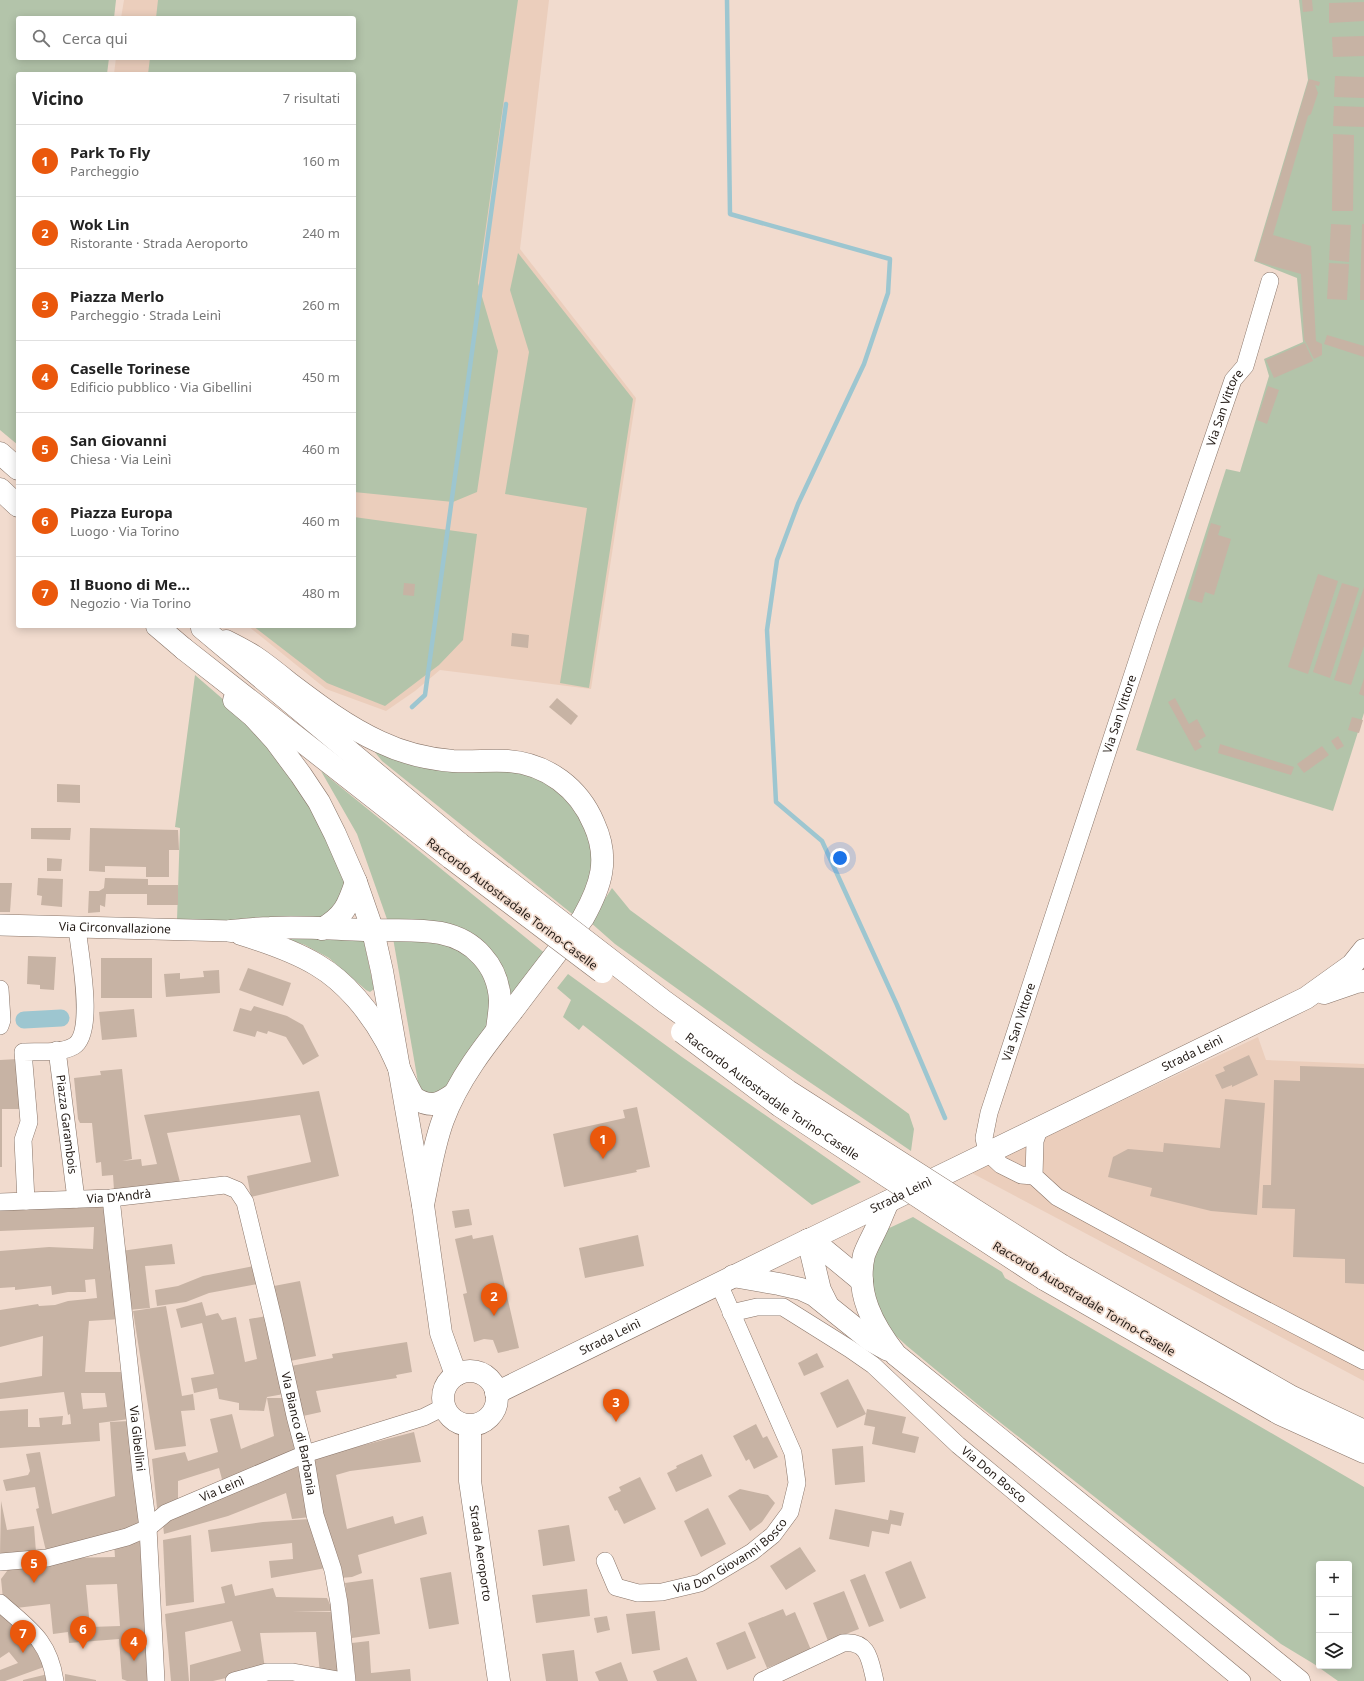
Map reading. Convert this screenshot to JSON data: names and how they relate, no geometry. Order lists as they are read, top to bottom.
{
  "streets": {
    "main road": ["Raccordo Autostradale Torino-Caselle", "Strada Leinì", "Strada Aeroporto"],
    "street": [
      "Via San Vittore",
      "Via Circonvallazione",
      "Piazza Garambois",
      "Via D'Andrà",
      "Via Bianco di Barbania",
      "Via Gibellini",
      "Via Don Bosco",
      "Via Leinì",
      "Via Don Giovanni Bosco"
    ]
  },
  "crossings": [
    ["Via San Vittore", "Strada Leinì"],
    ["Strada Leinì", "Via Leinì"],
    ["Strada Leinì", "Via Don Giovanni Bosco"],
    ["Strada Leinì", "Strada Aeroporto"],
    ["Piazza Garambois", "Via D'Andrà"],
    ["Via D'Andrà", "Via Bianco di Barbania"],
    ["Via D'Andrà", "Via Gibellini"],
    ["Via Bianco di Barbania", "Via Leinì"],
    ["Via Gibellini", "Via Leinì"],
    ["Via Don Bosco", "Via Don Giovanni Bosco"],
    ["Via Leinì", "Strada Aeroporto"]
  ],
  "page": {
    "search": "Cerca qui",
    "heading": ["Vicino", "7 risultati"],
    "list": [
      {
        "mark": "1",
        "name": "Park To Fly",
        "note": "Parcheggio",
        "value": "160 m"
      },
      {
        "mark": "2",
        "name": "Wok Lin",
        "note": "Ristorante · Strada Aeroporto",
        "value": "240 m"
      },
      {
        "mark": "3",
        "name": "Piazza Merlo",
        "note": "Parcheggio · Strada Leinì",
        "value": "260 m"
      },
      {
        "mark": "4",
        "name": "Caselle Torinese",
        "note": "Edificio pubblico · Via Gibellini",
        "value": "450 m"
      },
      {
        "mark": "5",
        "name": "San Giovanni",
        "note": "Chiesa · Via Leinì",
        "value": "460 m"
      },
      {
        "mark": "6",
        "name": "Piazza Europa",
        "note": "Luogo · Via Torino",
        "value": "460 m"
      },
      {
        "mark": "7",
        "name": "Il Buono di Me...",
        "note": "Negozio · Via Torino",
        "value": "480 m"
      }
    ],
    "pins": [
      "1",
      "2",
      "3",
      "5",
      "6",
      "7",
      "4"
    ],
    "map_buttons": ["+", "−"]
  }
}
